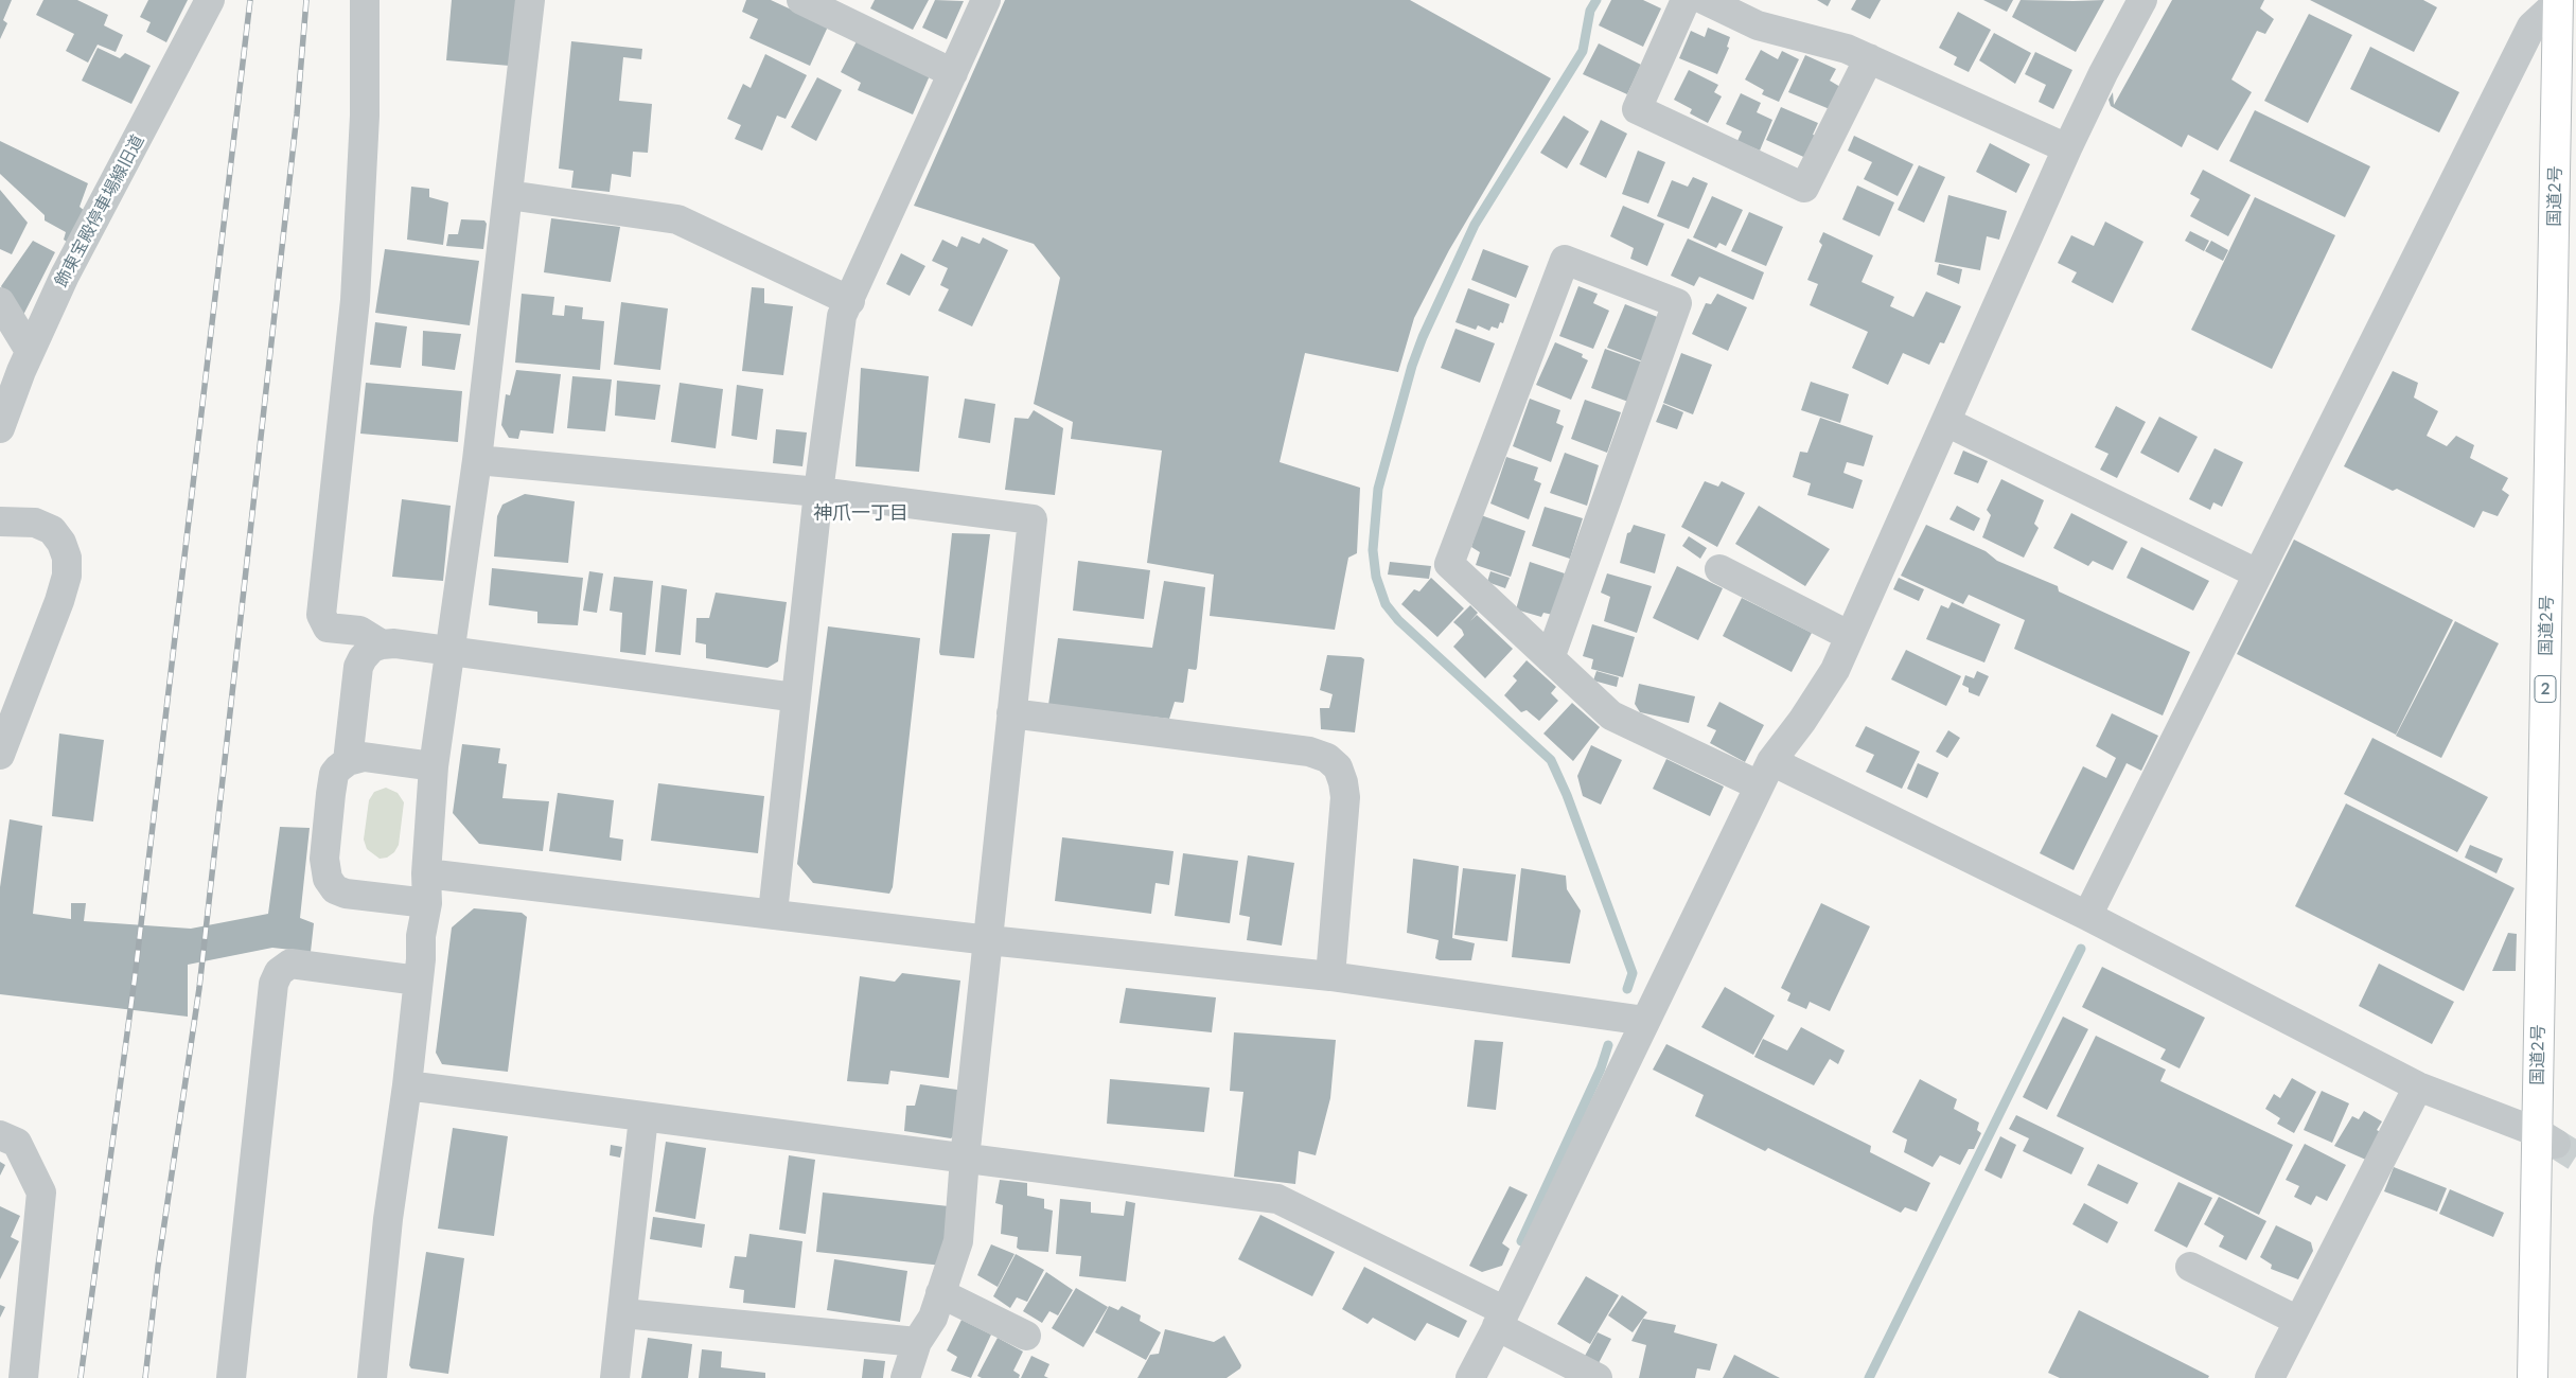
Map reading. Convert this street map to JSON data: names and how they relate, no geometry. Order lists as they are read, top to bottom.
{
  "streets": {
    "highway": ["国道2号", "2"],
    "street": ["飾東宝殿停車場線旧道"]
  },
  "districts": ["神爪一丁目"]
}
